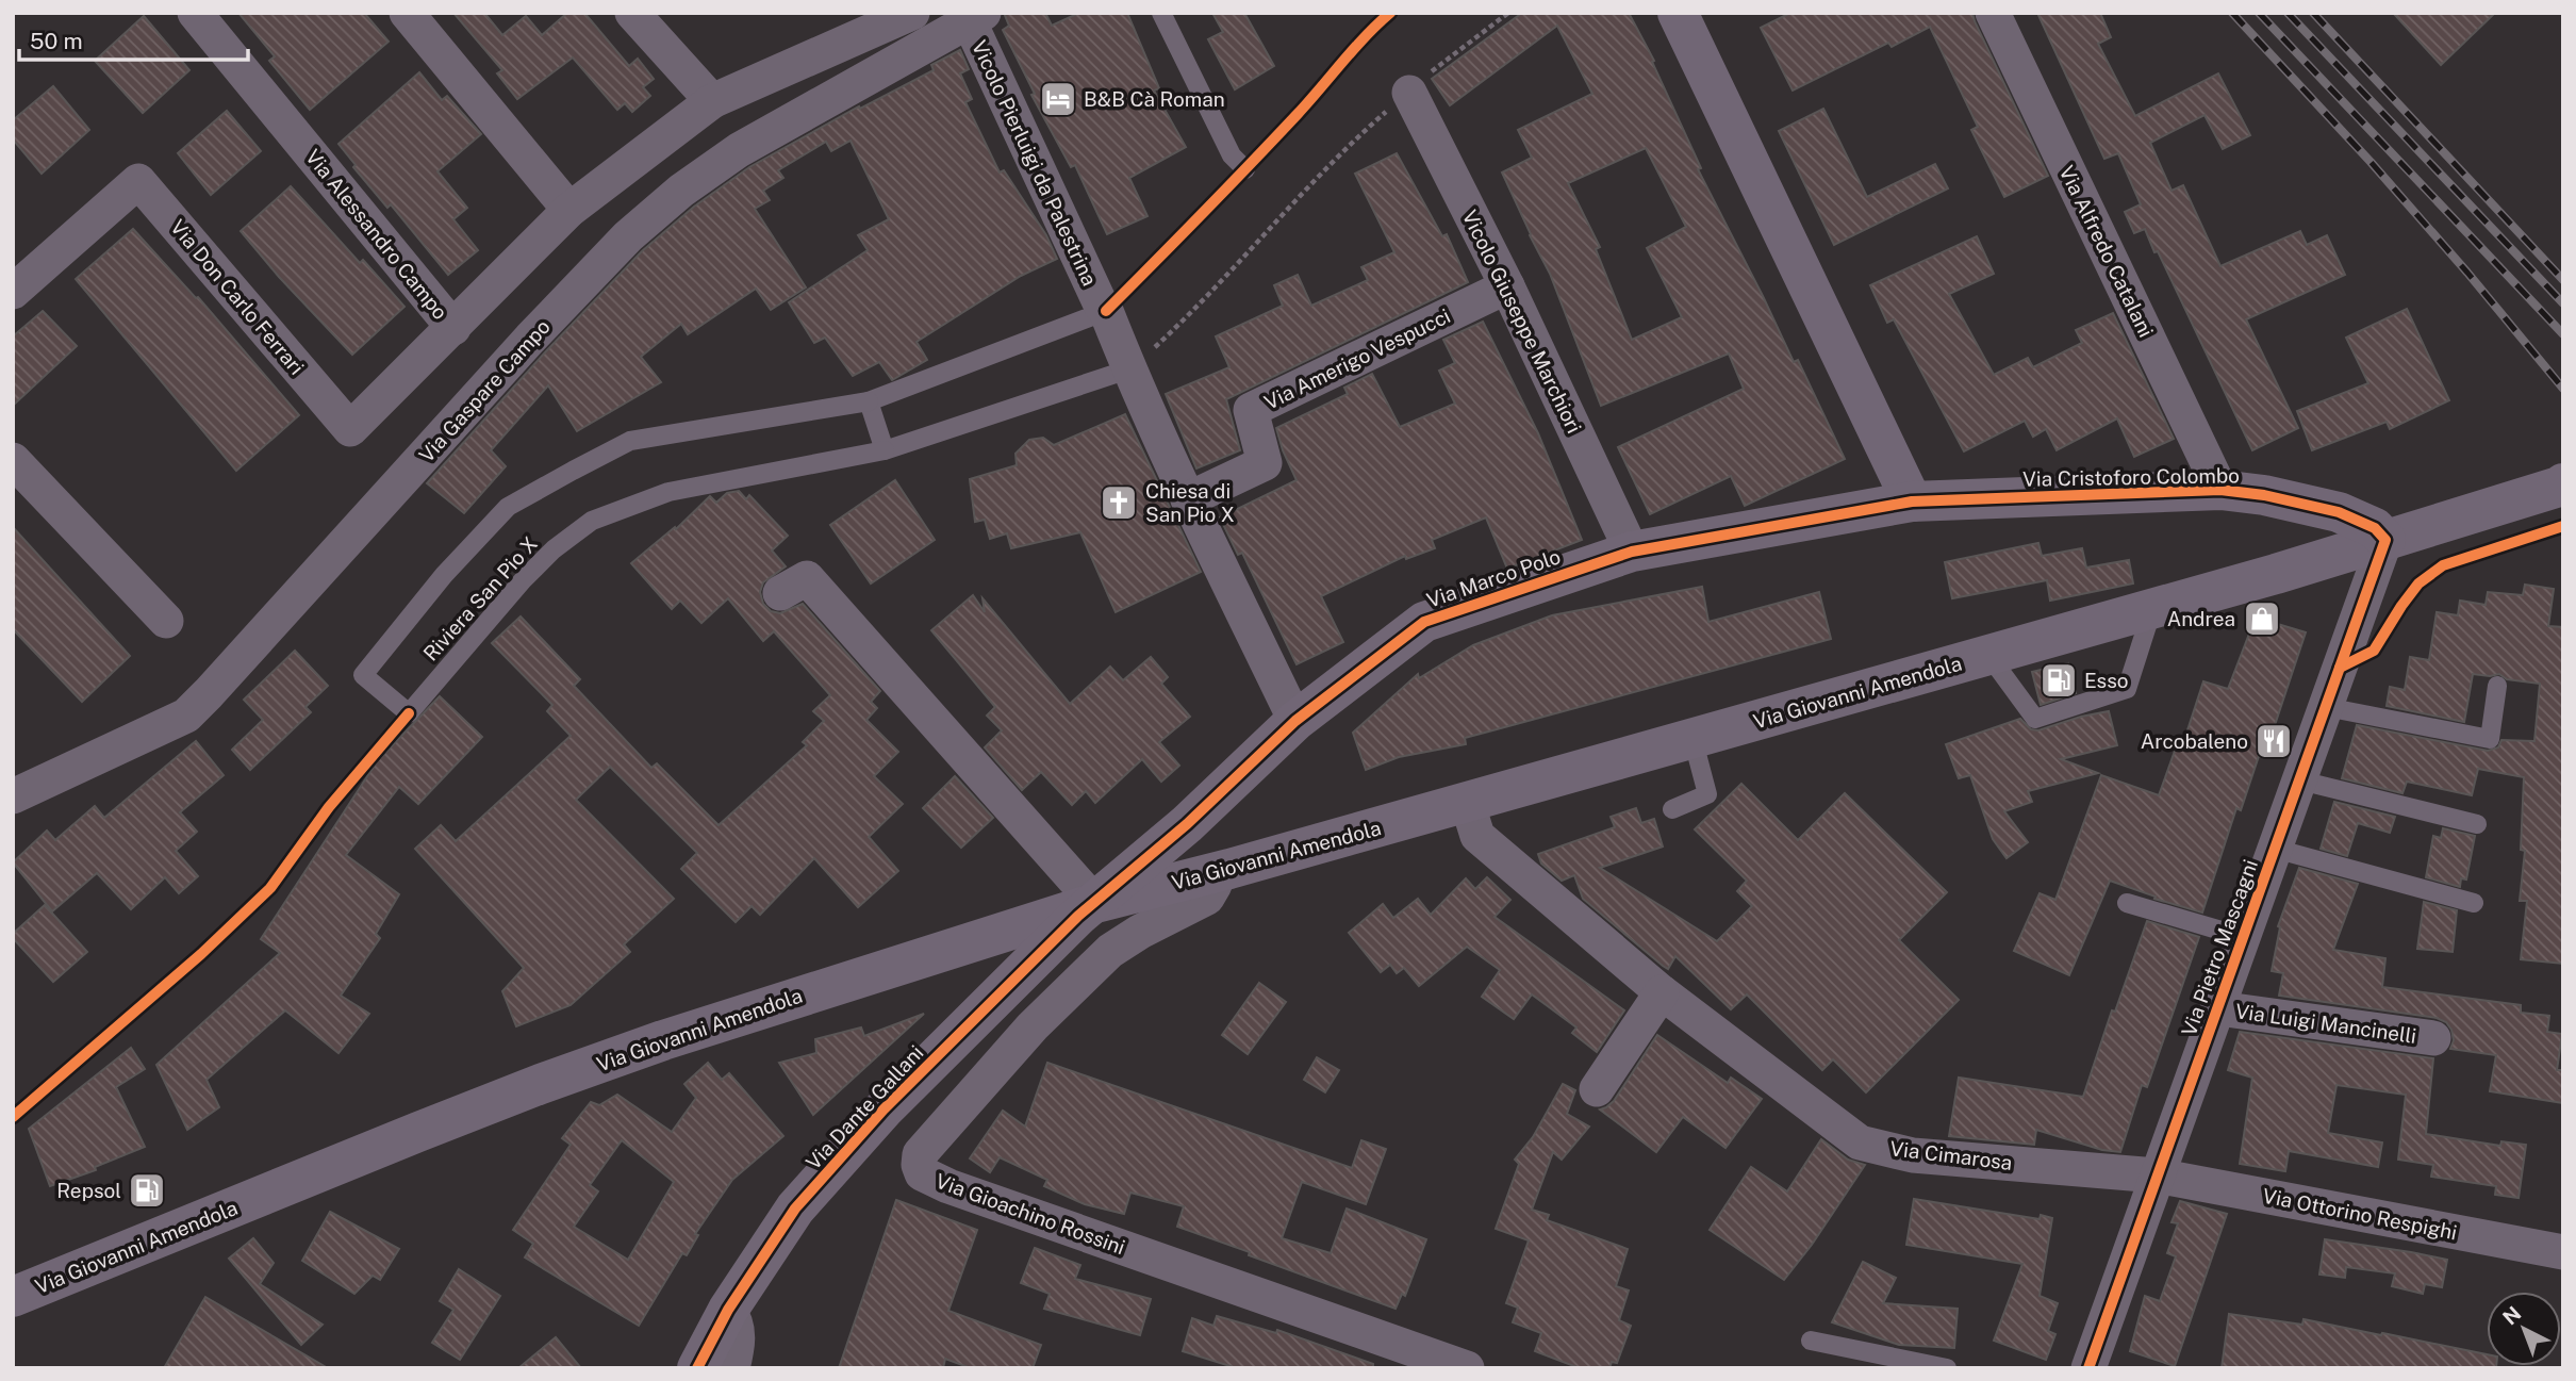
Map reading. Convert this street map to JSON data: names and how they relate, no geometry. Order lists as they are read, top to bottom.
{
  "streets": {
    "main road": [
      "Via Cristoforo Colombo",
      "Via Marco Polo",
      "Via Giovanni Amendola",
      "Via Dante Gallani"
    ],
    "street": [
      "Vicolo Pierluigi da Palestrina",
      "Via Alessandro Campo",
      "Via Alfredo Catalani",
      "Via Don Carlo Ferrari",
      "Vicolo Giuseppe Marchiori",
      "Via Amerigo Vespucci",
      "Via Gaspare Campo",
      "Via Pietro Mascagni",
      "Via Luigi Mancinelli",
      "Via Cimarosa",
      "Via Gioachino Rossini",
      "Via Ottorino Respighi"
    ],
    "lane": ["Riviera San Pio X"]
  },
  "crossings": [
    ["Vicolo Pierluigi da Palestrina", "Via Amerigo Vespucci"],
    ["Vicolo Pierluigi da Palestrina", "Via Gaspare Campo"],
    ["Vicolo Pierluigi da Palestrina", "Via Marco Polo"],
    ["Vicolo Pierluigi da Palestrina", "Riviera San Pio X"],
    ["Via Alessandro Campo", "Via Don Carlo Ferrari"],
    ["Via Alfredo Catalani", "Via Cristoforo Colombo"],
    ["Vicolo Giuseppe Marchiori", "Via Amerigo Vespucci"],
    ["Vicolo Giuseppe Marchiori", "Via Marco Polo"],
    ["Via Cristoforo Colombo", "Via Marco Polo"],
    ["Via Cristoforo Colombo", "Via Giovanni Amendola"],
    ["Via Cristoforo Colombo", "Via Pietro Mascagni"],
    ["Via Marco Polo", "Via Giovanni Amendola"],
    ["Via Marco Polo", "Via Dante Gallani"],
    ["Via Giovanni Amendola", "Via Pietro Mascagni"],
    ["Via Giovanni Amendola", "Via Dante Gallani"],
    ["Via Giovanni Amendola", "Via Cimarosa"],
    ["Via Giovanni Amendola", "Via Gioachino Rossini"],
    ["Via Pietro Mascagni", "Via Luigi Mancinelli"],
    ["Via Pietro Mascagni", "Via Cimarosa"],
    ["Via Pietro Mascagni", "Via Ottorino Respighi"],
    ["Via Cimarosa", "Via Ottorino Respighi"]
  ],
  "places": {
    "hotel": ["B&B Cà Roman"],
    "church": ["Chiesa di San Pio X"],
    "shop": ["Andrea"],
    "fuel station": ["Esso", "Repsol"],
    "restaurant": ["Arcobaleno"]
  },
  "scale_bar": "50 m",
  "north": "top left"
}
